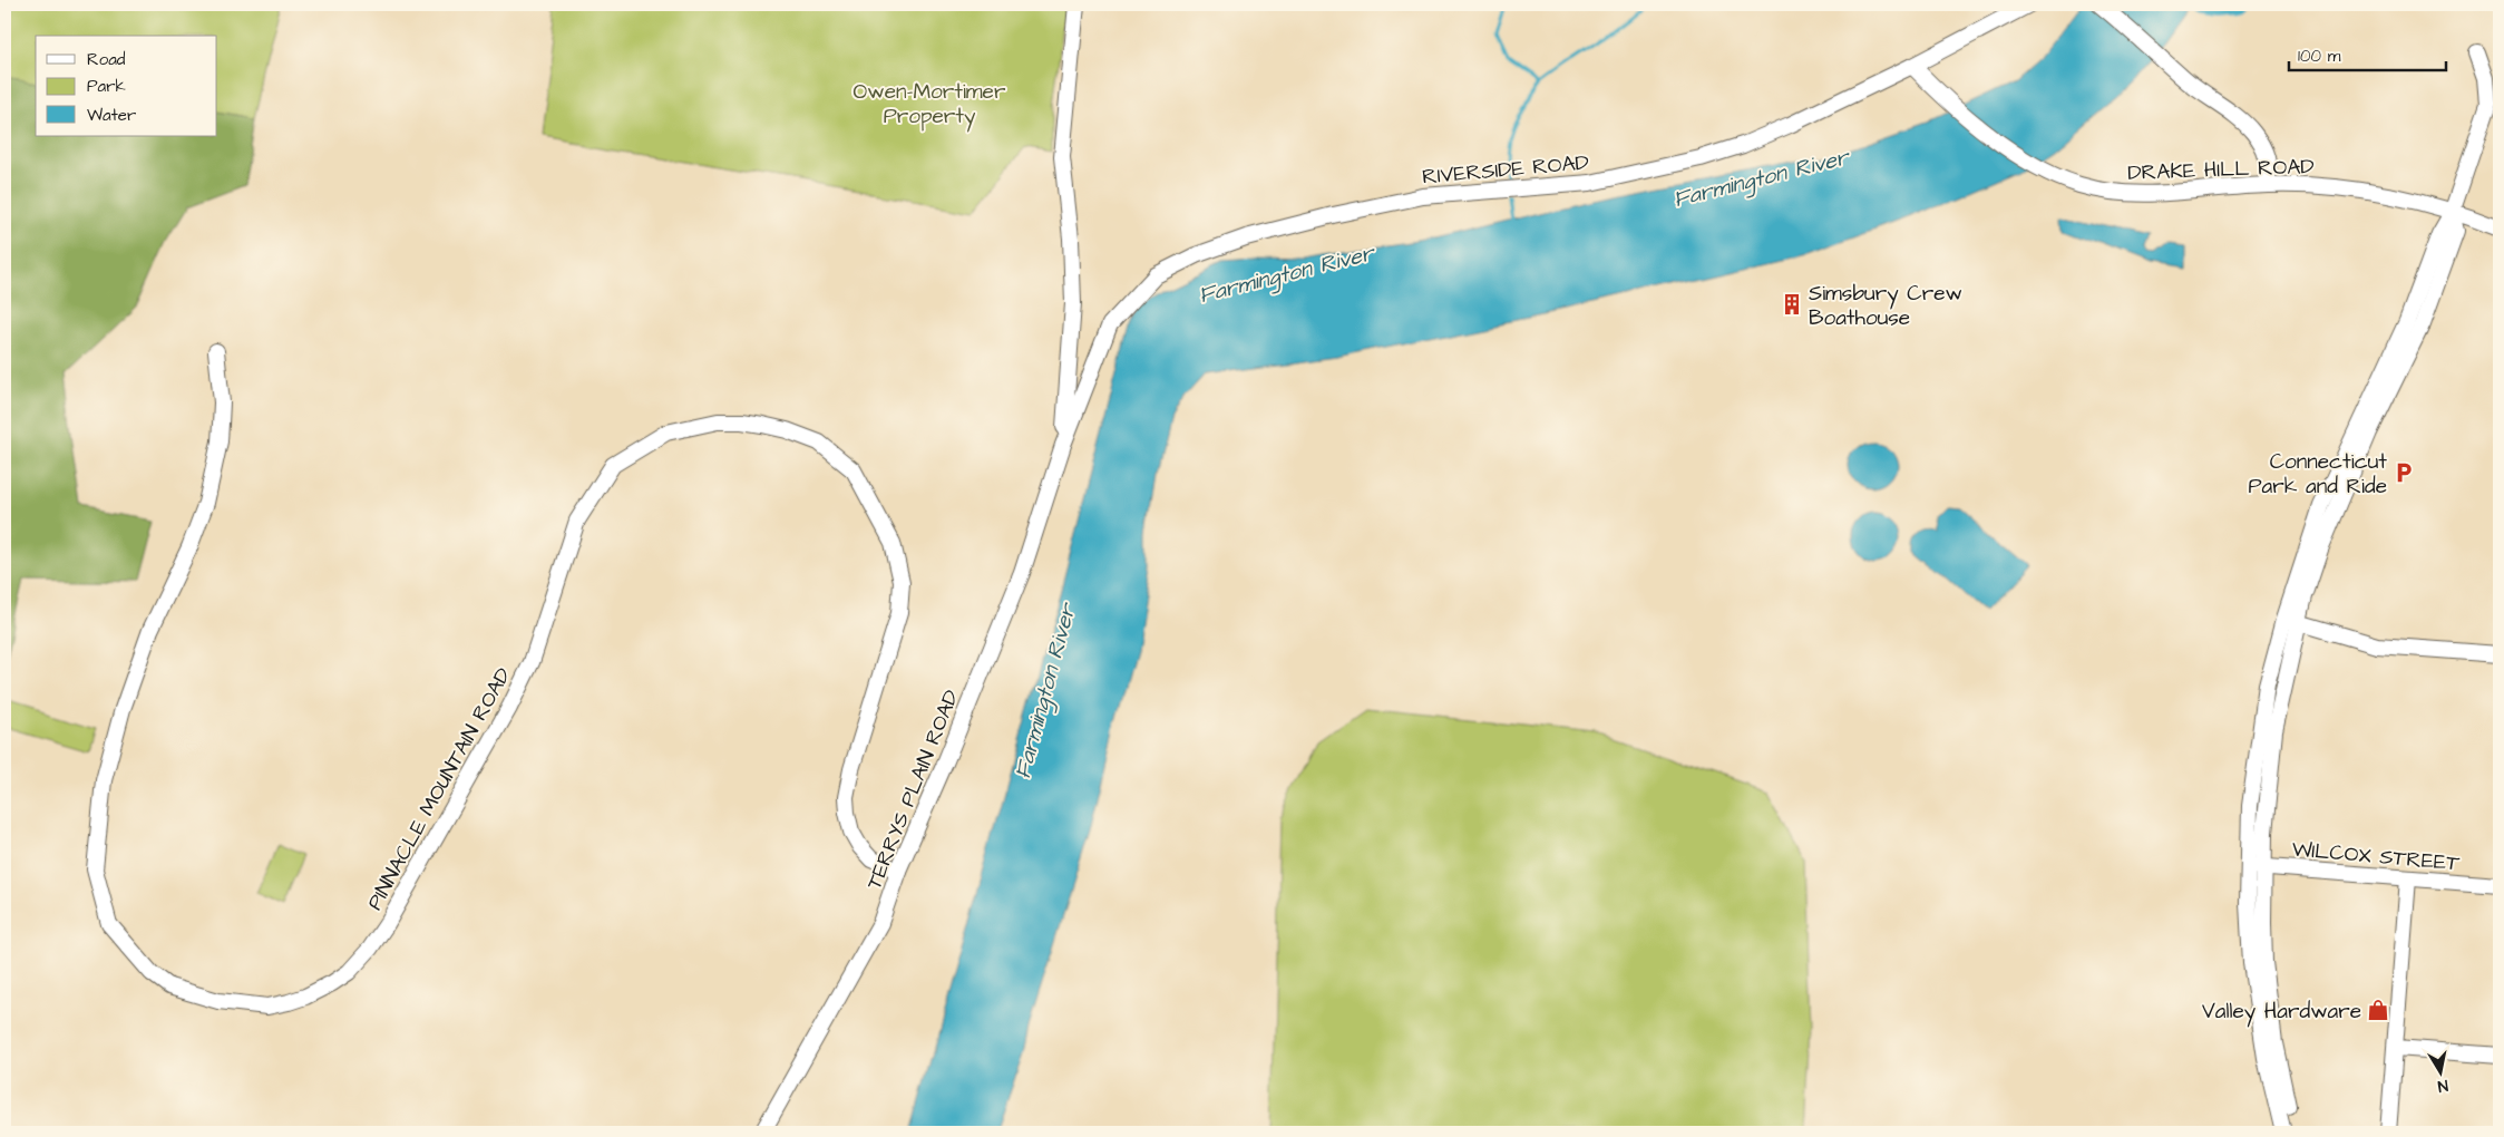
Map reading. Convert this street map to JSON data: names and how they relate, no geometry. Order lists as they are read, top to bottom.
{
  "streets": {
    "street": [
      "RIVERSIDE ROAD",
      "DRAKE HILL ROAD",
      "PINNACLE MOUNTAIN ROAD",
      "TERRYS PLAIN ROAD",
      "WILCOX STREET"
    ]
  },
  "crossings": [
    ["RIVERSIDE ROAD", "DRAKE HILL ROAD"],
    ["RIVERSIDE ROAD", "TERRYS PLAIN ROAD"],
    ["PINNACLE MOUNTAIN ROAD", "TERRYS PLAIN ROAD"]
  ],
  "water": ["Farmington River"],
  "parks": ["Owen-Mortimer Property"],
  "places": {
    "building": ["Simsbury Crew Boathouse"],
    "parking": ["Connecticut Park and Ride"],
    "shop": ["Valley Hardware"]
  },
  "legend": ["Road", "Park", "Water"],
  "scale_bar": "100 m",
  "north": "bottom"
}
